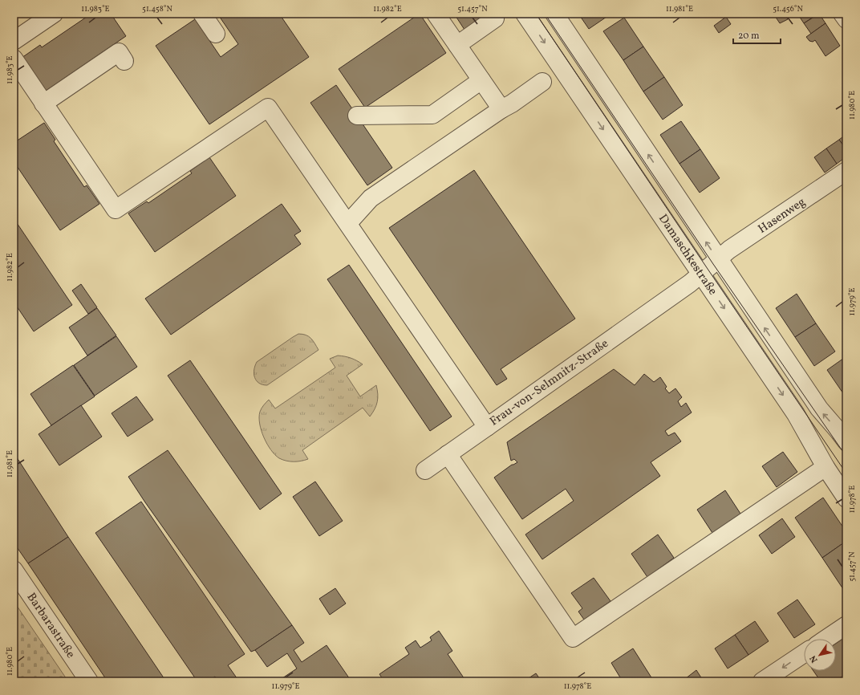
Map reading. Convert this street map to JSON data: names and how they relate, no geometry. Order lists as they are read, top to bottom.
{
  "streets": {
    "street": [
      "Hasenweg",
      "Damaschkestraße",
      "Frau-von-Selmnitz-Straße",
      "Barbarastraße"
    ]
  },
  "crossings": [
    ["Hasenweg", "Damaschkestraße"],
    ["Hasenweg", "Frau-von-Selmnitz-Straße"],
    ["Damaschkestraße", "Frau-von-Selmnitz-Straße"]
  ],
  "scale_bar": "20 m",
  "north": "bottom left",
  "coordinates": [
    "11.983°E",
    "51.458°N",
    "11.982°E",
    "51.457°N",
    "11.981°E",
    "51.456°N",
    "11.980°E",
    "11.979°E",
    "11.978°E"
  ]
}
